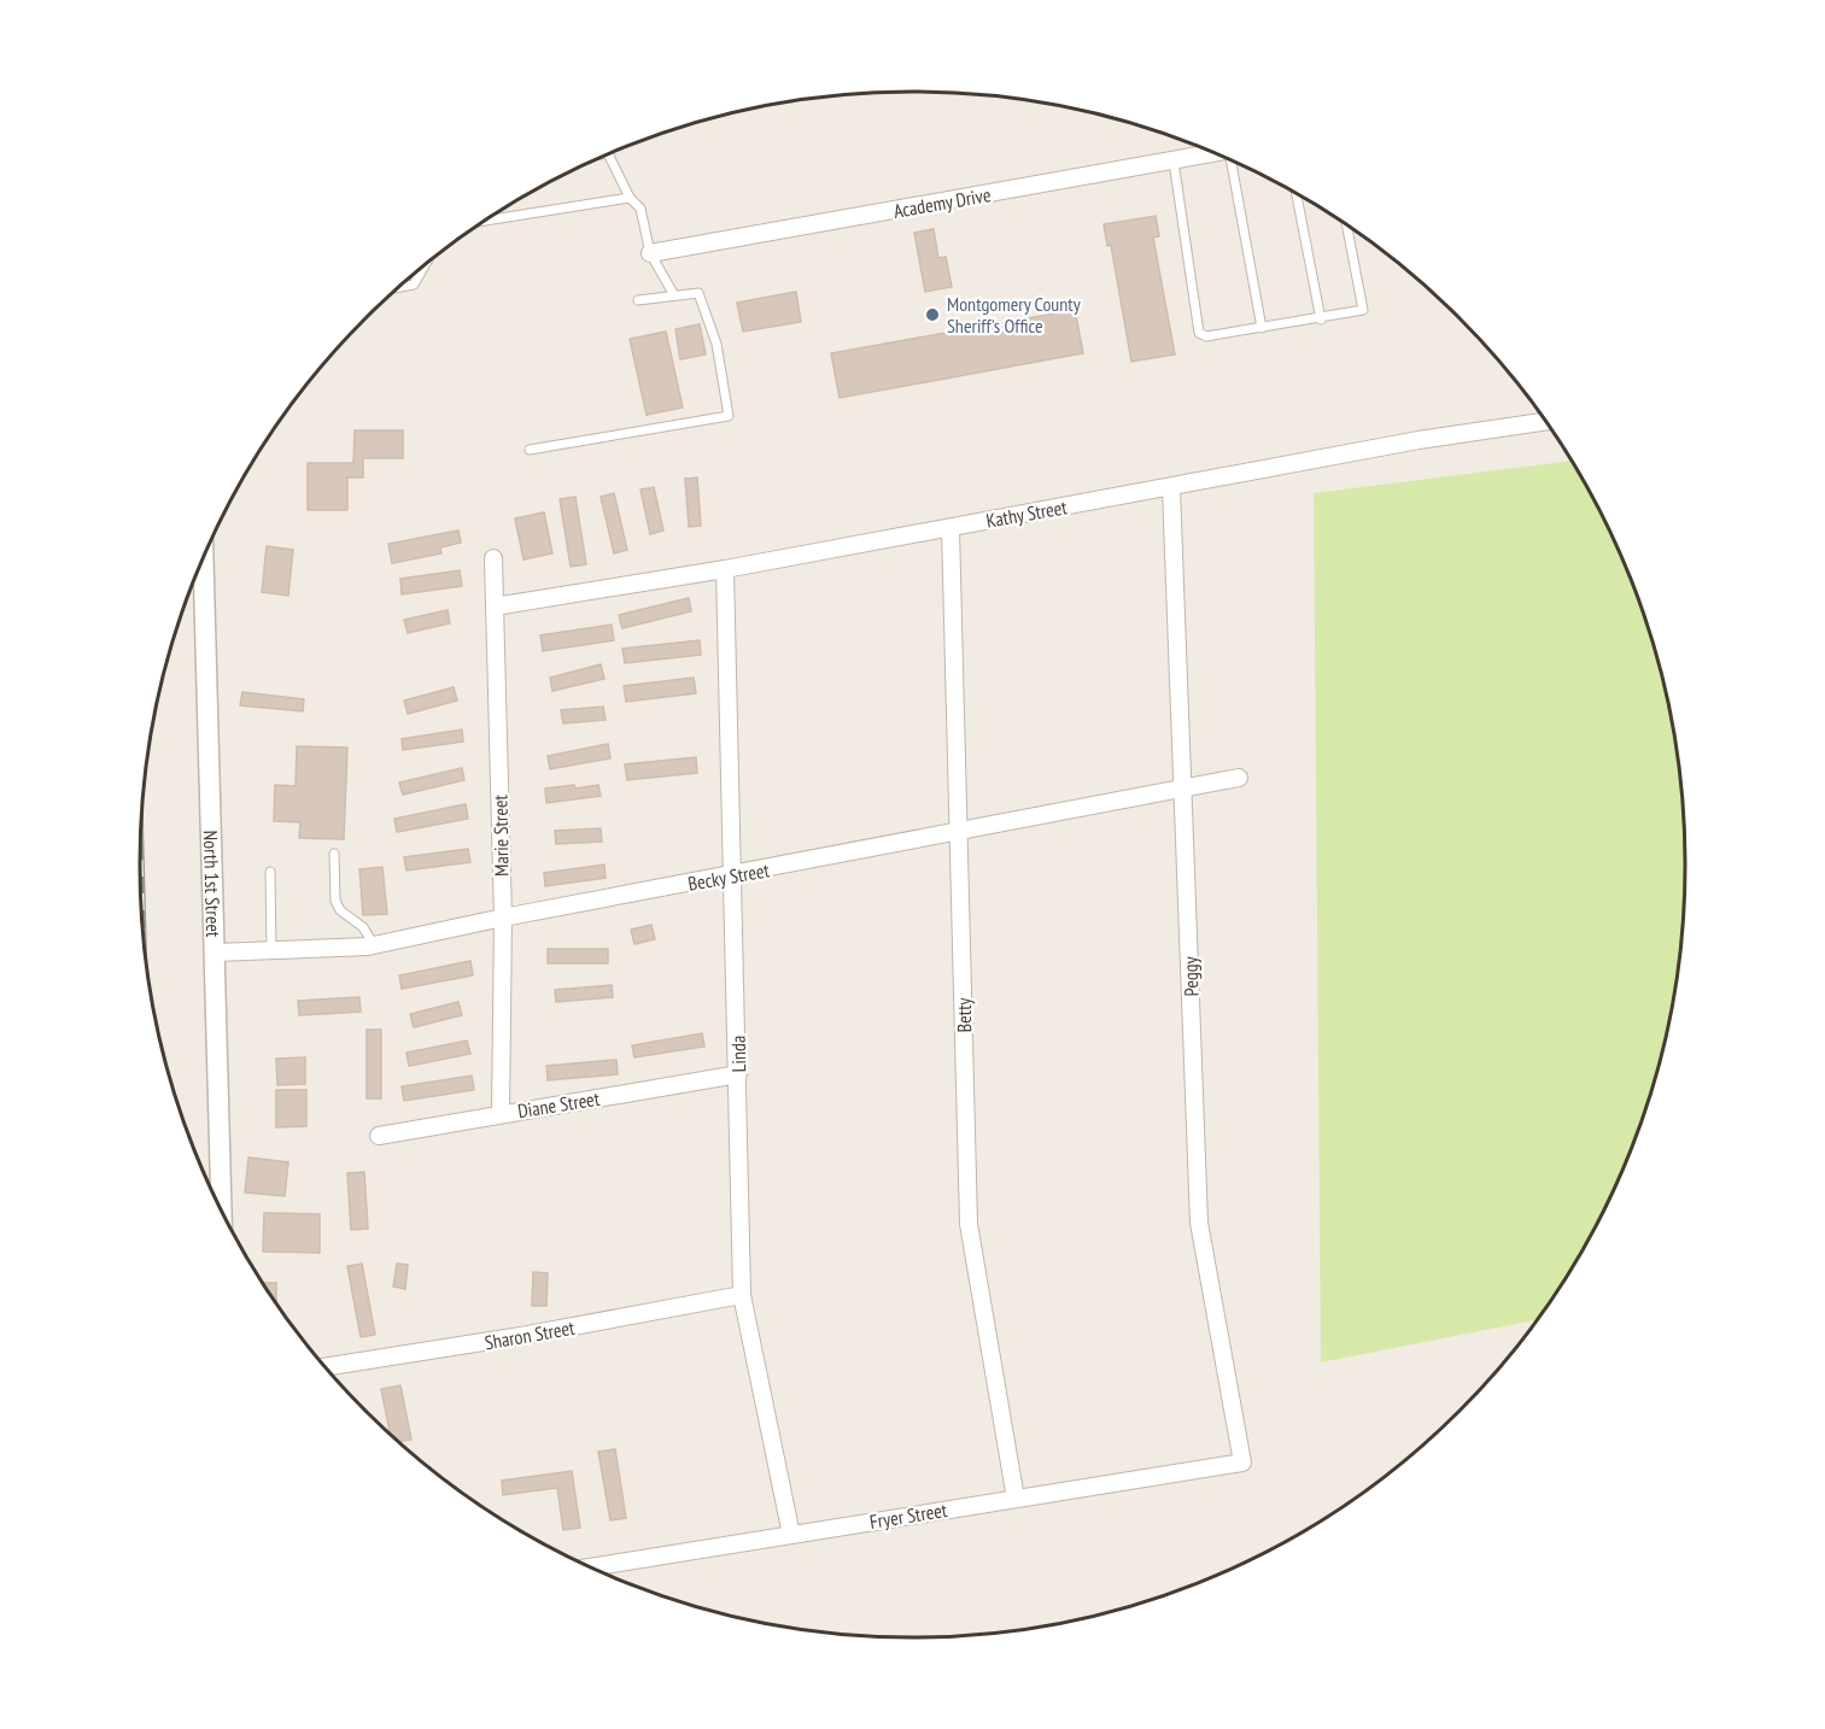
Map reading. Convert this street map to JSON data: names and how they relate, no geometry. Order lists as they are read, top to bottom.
{
  "streets": {
    "street": [
      "Academy Drive",
      "Kathy Street",
      "Marie Street",
      "Becky Street",
      "North 1st Street",
      "Peggy",
      "Betty",
      "Linda",
      "Diane Street",
      "Sharon Street",
      "Fryer Street"
    ]
  },
  "crossings": [
    ["Kathy Street", "Marie Street"],
    ["Kathy Street", "Peggy"],
    ["Kathy Street", "Betty"],
    ["Kathy Street", "Linda"],
    ["Marie Street", "Becky Street"],
    ["Marie Street", "Diane Street"],
    ["Becky Street", "North 1st Street"],
    ["Becky Street", "Peggy"],
    ["Becky Street", "Betty"],
    ["Becky Street", "Linda"],
    ["Peggy", "Fryer Street"],
    ["Betty", "Fryer Street"],
    ["Linda", "Diane Street"],
    ["Linda", "Sharon Street"],
    ["Linda", "Fryer Street"]
  ],
  "places": ["Montgomery County Sheriff's Office"]
}
